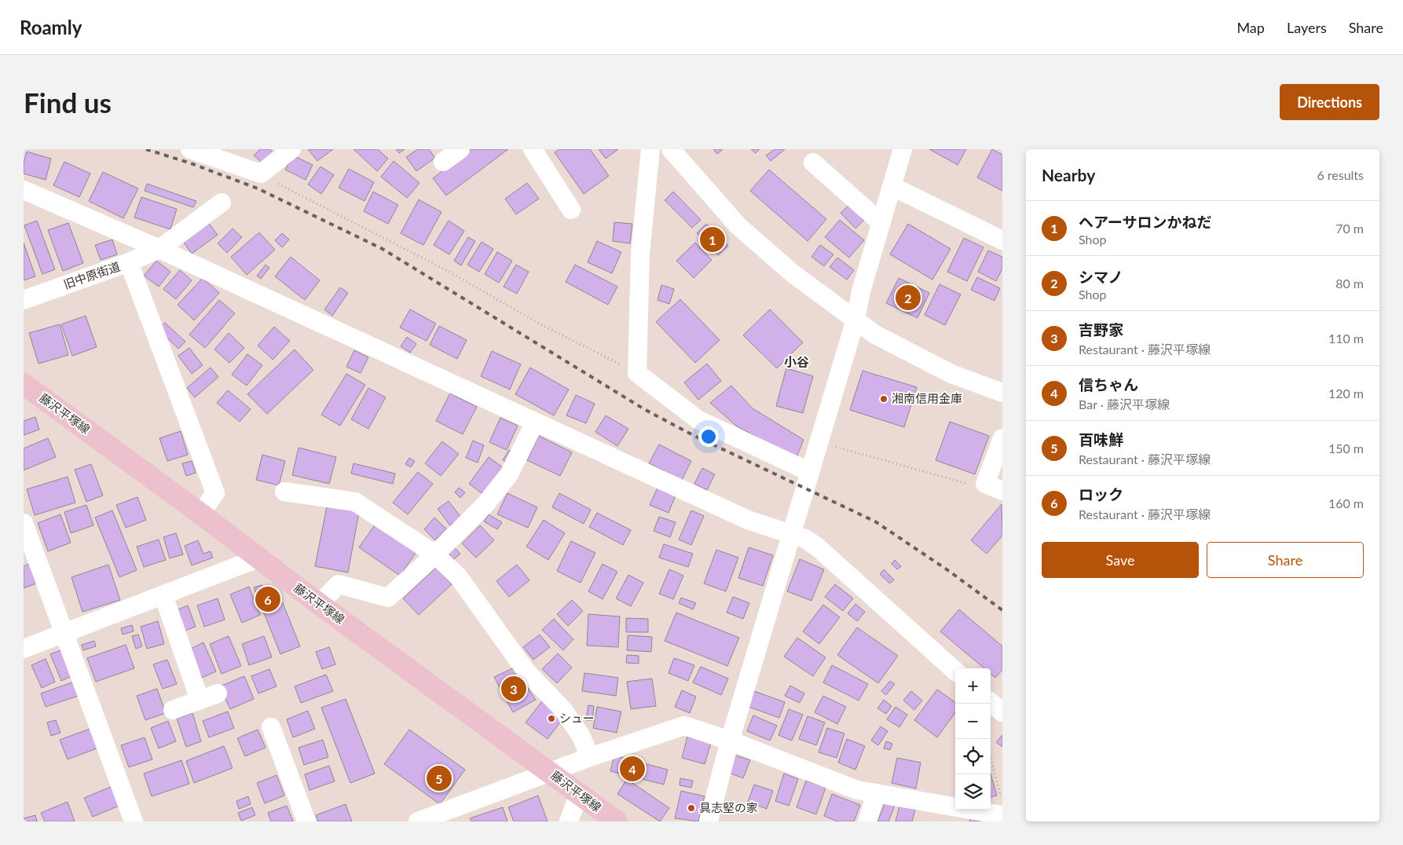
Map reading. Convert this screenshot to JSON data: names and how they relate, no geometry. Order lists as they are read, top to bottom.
{
  "streets": {
    "main road": ["藤沢平塚線"],
    "street": ["旧中原街道"]
  },
  "districts": ["小谷"],
  "places": ["湘南信用金庫", "シュー", "具志堅の家"],
  "page": {
    "header": "Roamly",
    "nav": ["Map", "Layers", "Share"],
    "buttons": [
      "Directions",
      ["Save", "Share"]
    ],
    "title": "Find us",
    "heading": ["Nearby", "6 results"],
    "list": [
      {
        "mark": "1",
        "name": "ヘアーサロンかねだ",
        "note": "Shop",
        "value": "70 m"
      },
      {
        "mark": "2",
        "name": "シマノ",
        "note": "Shop",
        "value": "80 m"
      },
      {
        "mark": "3",
        "name": "吉野家",
        "note": "Restaurant · 藤沢平塚線",
        "value": "110 m"
      },
      {
        "mark": "4",
        "name": "信ちゃん",
        "note": "Bar · 藤沢平塚線",
        "value": "120 m"
      },
      {
        "mark": "5",
        "name": "百味鮮",
        "note": "Restaurant · 藤沢平塚線",
        "value": "150 m"
      },
      {
        "mark": "6",
        "name": "ロック",
        "note": "Restaurant · 藤沢平塚線",
        "value": "160 m"
      }
    ],
    "pins": [
      "1",
      "2",
      "6",
      "3",
      "4",
      "5"
    ],
    "map_buttons": ["+", "−"]
  }
}
